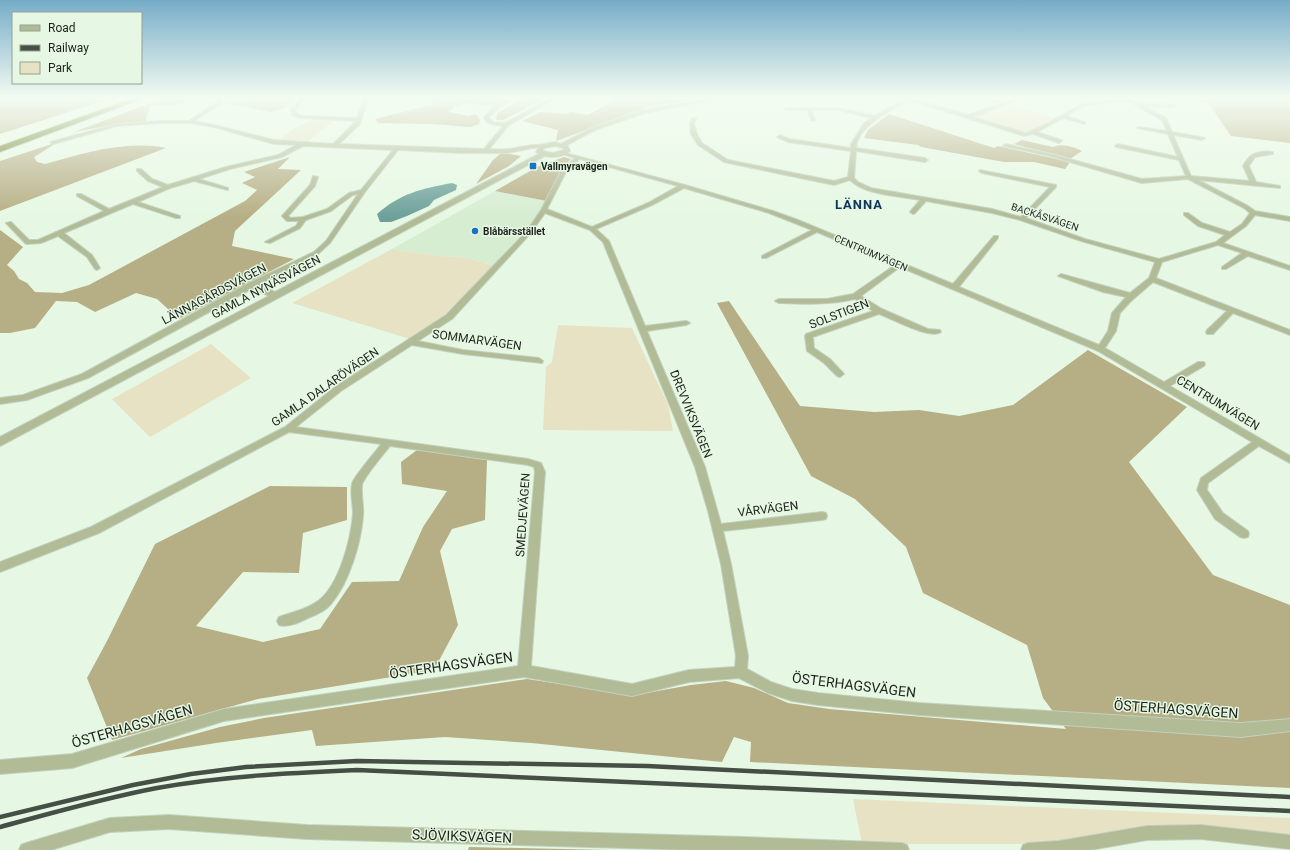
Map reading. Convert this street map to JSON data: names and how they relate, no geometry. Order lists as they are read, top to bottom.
{
  "streets": {
    "street": [
      "BACKÅSVÄGEN",
      "CENTRUMVÄGEN",
      "GAMLA NYNÄSVÄGEN",
      "LÄNNAGÅRDSVÄGEN",
      "SOLSTIGEN",
      "SOMMARVÄGEN",
      "GAMLA DALARÖVÄGEN",
      "DREVVIKSVÄGEN",
      "VÅRVÄGEN",
      "SMEDJEVÄGEN",
      "ÖSTERHAGSVÄGEN",
      "SJÖVIKSVÄGEN"
    ]
  },
  "crossings": [
    ["CENTRUMVÄGEN", "GAMLA NYNÄSVÄGEN"],
    ["CENTRUMVÄGEN", "SOLSTIGEN"],
    ["CENTRUMVÄGEN", "GAMLA DALARÖVÄGEN"],
    ["SOMMARVÄGEN", "GAMLA DALARÖVÄGEN"],
    ["GAMLA DALARÖVÄGEN", "DREVVIKSVÄGEN"],
    ["GAMLA DALARÖVÄGEN", "SMEDJEVÄGEN"],
    ["DREVVIKSVÄGEN", "VÅRVÄGEN"],
    ["DREVVIKSVÄGEN", "ÖSTERHAGSVÄGEN"],
    ["SMEDJEVÄGEN", "ÖSTERHAGSVÄGEN"]
  ],
  "districts": ["LÄNNA"],
  "places": {
    "transit": ["Vallmyravägen"],
    "other": ["Blåbärsstället"]
  },
  "legend": ["Road", "Railway", "Park"]
}
